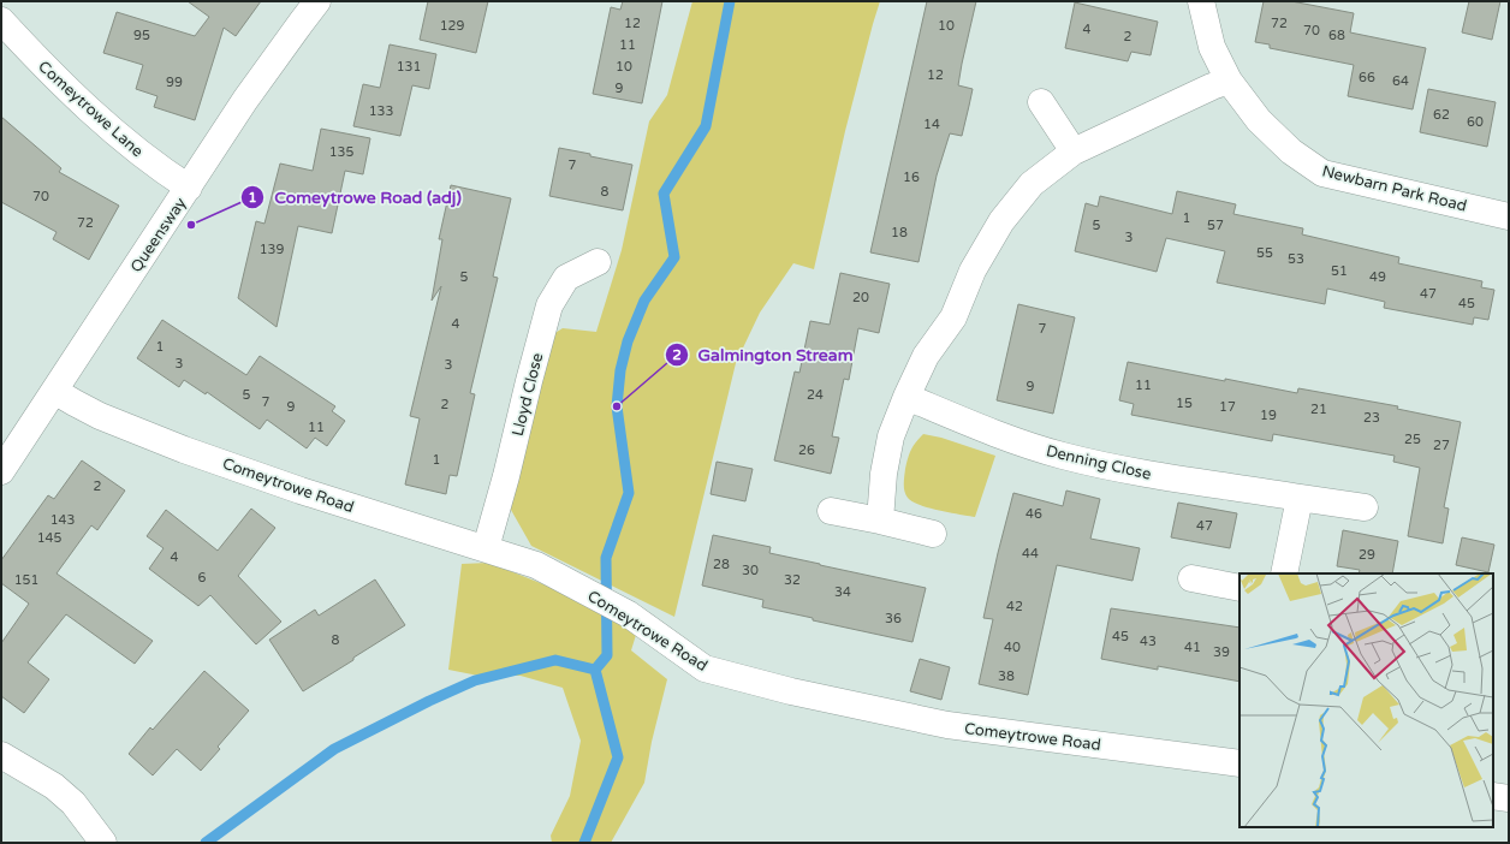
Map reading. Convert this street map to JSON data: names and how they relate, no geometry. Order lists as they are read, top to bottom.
{
  "streets": {
    "street": [
      "Comeytrowe Lane",
      "Newbarn Park Road",
      "Queensway",
      "Lloyd Close",
      "Denning Close",
      "Comeytrowe Road"
    ]
  },
  "crossings": [
    ["Comeytrowe Lane", "Queensway"],
    ["Queensway", "Comeytrowe Road"],
    ["Lloyd Close", "Comeytrowe Road"]
  ],
  "places": ["Comeytrowe Road (adj)", "Galmington Stream"],
  "house_numbers": [
    "12",
    "72",
    "129",
    "10",
    "4",
    "70",
    "95",
    "68",
    "2",
    "11",
    "131",
    "10",
    "12",
    "66",
    "64",
    "99",
    "9",
    "133",
    "62",
    "60",
    "14",
    "135",
    "7",
    "16",
    "8",
    "70",
    "1",
    "72",
    "5",
    "57",
    "18",
    "3",
    "139",
    "55",
    "53",
    "51",
    "5",
    "49",
    "47",
    "20",
    "45",
    "4",
    "7",
    "1",
    "3",
    "3",
    "11",
    "9",
    "5",
    "24",
    "7",
    "15",
    "2",
    "9",
    "17",
    "21",
    "19",
    "23",
    "11",
    "25",
    "27",
    "26",
    "1",
    "2",
    "46",
    "143",
    "47",
    "145",
    "44",
    "29",
    "4",
    "28",
    "30",
    "6",
    "151",
    "32",
    "34",
    "42",
    "36",
    "45",
    "8",
    "43",
    "40",
    "41",
    "39",
    "38"
  ]
}
